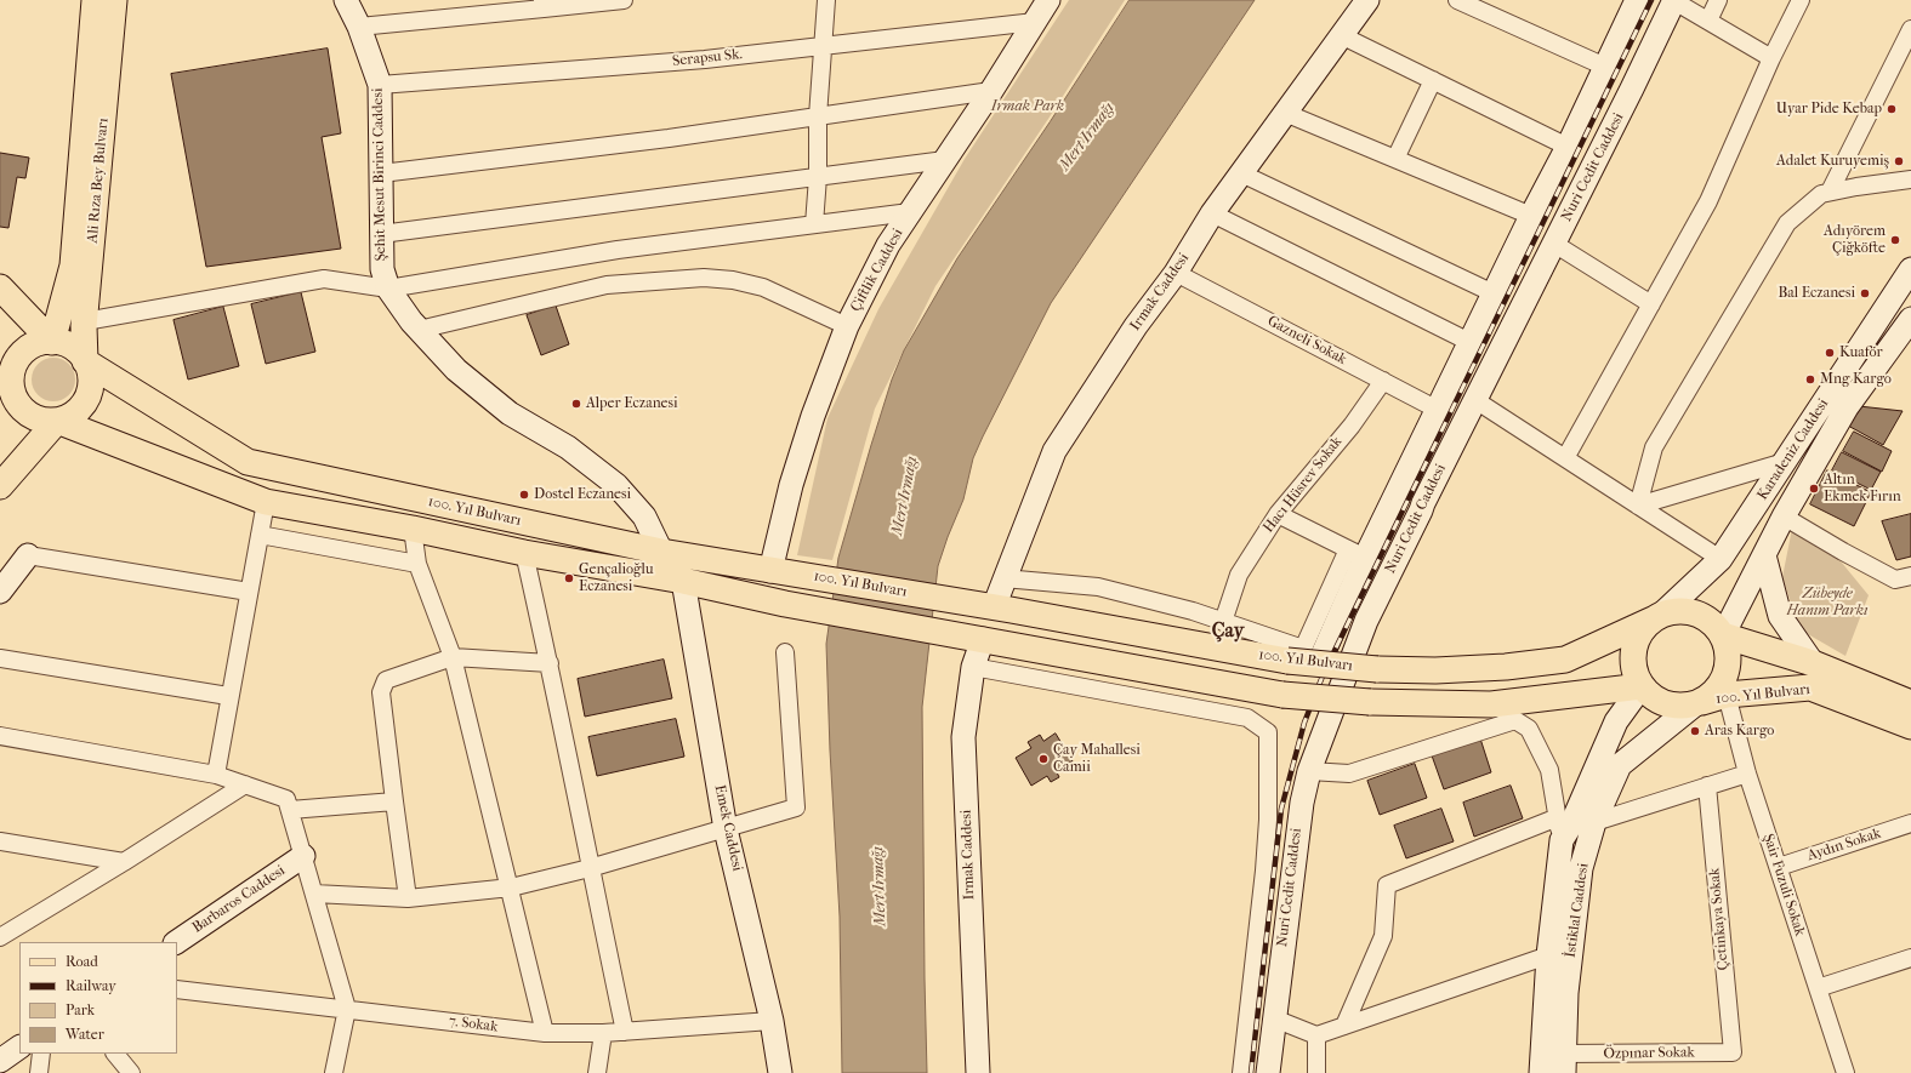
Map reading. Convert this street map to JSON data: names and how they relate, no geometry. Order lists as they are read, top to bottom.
{
  "streets": {
    "main road": [
      "Nuri Cedit Caddesi",
      "Şehit Mesut Birinci Caddesi",
      "Ali Rıza Bey Bulvarı",
      "Çiftlik Caddesi",
      "Irmak Caddesi",
      "Karadeniz Caddesi",
      "100. Yıl Bulvarı",
      "Emek Caddesi",
      "Barbaros Caddesi",
      "İstiklal Caddesi"
    ],
    "street": [
      "Serapsu Sk.",
      "Gazneli Sokak",
      "Hacı Hüsrev Sokak",
      "Aydın Sokak",
      "Şair Fuzuli Sokak",
      "Çetinkaya Sokak",
      "7. Sokak",
      "Özpınar Sokak"
    ]
  },
  "crossings": [
    ["Serapsu Sk.", "Şehit Mesut Birinci Caddesi"],
    ["Serapsu Sk.", "Çiftlik Caddesi"],
    ["Nuri Cedit Caddesi", "Irmak Caddesi"],
    ["Nuri Cedit Caddesi", "Gazneli Sokak"],
    ["Şehit Mesut Birinci Caddesi", "100. Yıl Bulvarı"],
    ["Ali Rıza Bey Bulvarı", "100. Yıl Bulvarı"],
    ["Çiftlik Caddesi", "100. Yıl Bulvarı"],
    ["Irmak Caddesi", "Gazneli Sokak"],
    ["Irmak Caddesi", "100. Yıl Bulvarı"],
    ["Gazneli Sokak", "Hacı Hüsrev Sokak"],
    ["Karadeniz Caddesi", "100. Yıl Bulvarı"],
    ["Karadeniz Caddesi", "İstiklal Caddesi"],
    ["100. Yıl Bulvarı", "Emek Caddesi"],
    ["100. Yıl Bulvarı", "Şair Fuzuli Sokak"],
    ["100. Yıl Bulvarı", "İstiklal Caddesi"],
    ["Emek Caddesi", "7. Sokak"],
    ["Aydın Sokak", "Şair Fuzuli Sokak"],
    ["İstiklal Caddesi", "Özpınar Sokak"],
    ["Çetinkaya Sokak", "Özpınar Sokak"]
  ],
  "districts": ["Çay"],
  "water": ["Mert Irmağı"],
  "parks": ["Irmak Park", "Zübeyde Hanım Parkı"],
  "places": [
    "Uyar Pide Kebap",
    "Adalet Kuruyemiş",
    "Adıyörem Çiğköfte",
    "Bal Eczanesi",
    "Kuaför",
    "Mng Kargo",
    "Alper Eczanesi",
    "Altın Ekmek Fırın",
    "Dostel Eczanesi",
    "Gençalioğlu Eczanesi",
    "Aras Kargo",
    "Çay Mahallesi Camii"
  ],
  "legend": [
    "Road",
    "Railway",
    "Park",
    "Water"
  ]
}
